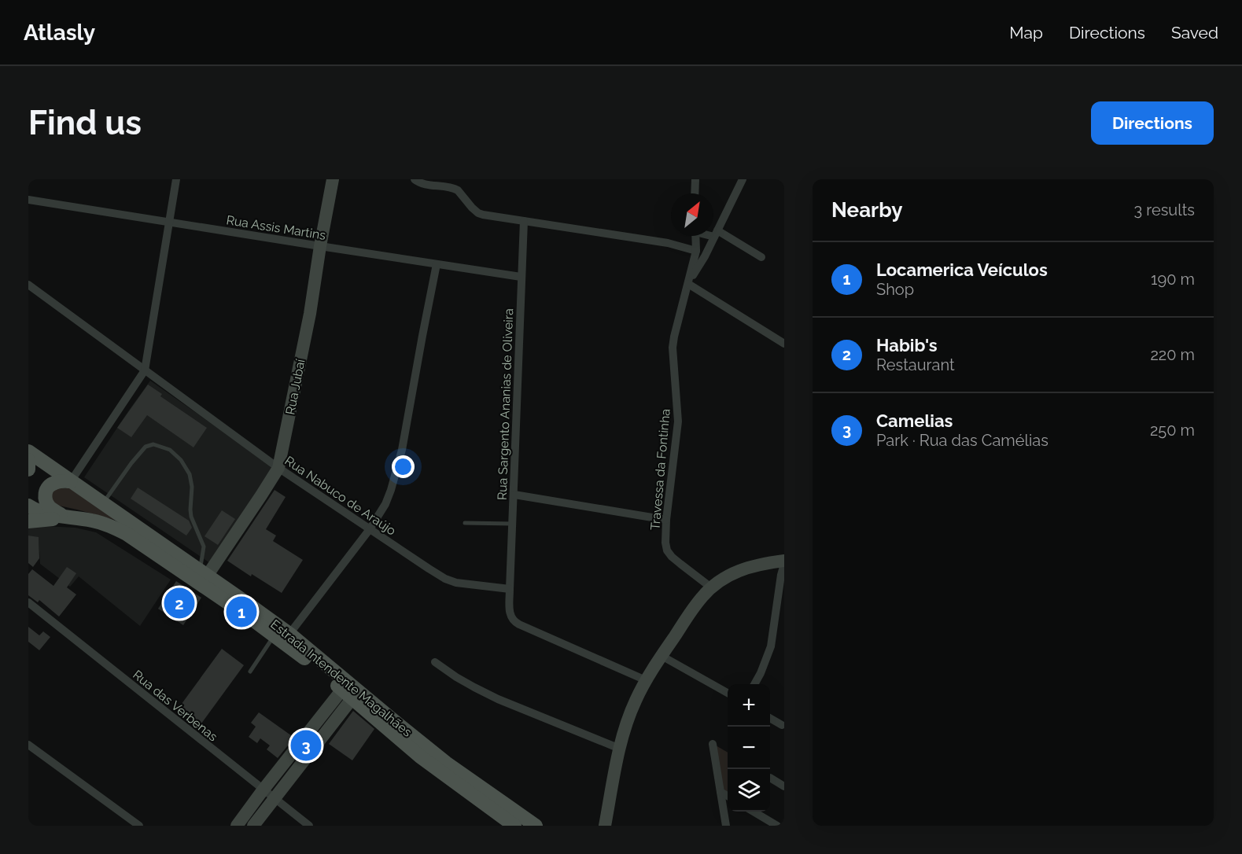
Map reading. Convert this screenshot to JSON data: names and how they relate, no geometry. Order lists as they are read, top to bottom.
{
  "streets": {
    "main road": ["Estrada Intendente Magalhães"],
    "street": [
      "Rua Assis Martins",
      "Rua Jubaí",
      "Rua Sargento Ananias de Oliveira",
      "Travessa da Fontinha",
      "Rua Nabuco de Araújo",
      "Rua das Verbenas"
    ]
  },
  "crossings": [
    ["Rua Assis Martins", "Rua Jubaí"],
    ["Rua Assis Martins", "Rua Sargento Ananias de Oliveira"],
    ["Rua Jubaí", "Rua Nabuco de Araújo"],
    ["Rua Jubaí", "Estrada Intendente Magalhães"],
    ["Rua Sargento Ananias de Oliveira", "Rua Nabuco de Araújo"]
  ],
  "north": "top right",
  "page": {
    "header": "Atlasly",
    "nav": ["Map", "Directions", "Saved"],
    "buttons": "Directions",
    "title": "Find us",
    "heading": ["Nearby", "3 results"],
    "list": [
      {
        "mark": "1",
        "name": "Locamerica Veículos",
        "note": "Shop",
        "value": "190 m"
      },
      {
        "mark": "2",
        "name": "Habib's",
        "note": "Restaurant",
        "value": "220 m"
      },
      {
        "mark": "3",
        "name": "Camelias",
        "note": "Park · Rua das Camélias",
        "value": "250 m"
      }
    ],
    "pins": ["2", "1", "3"],
    "map_buttons": ["+", "−"]
  }
}
